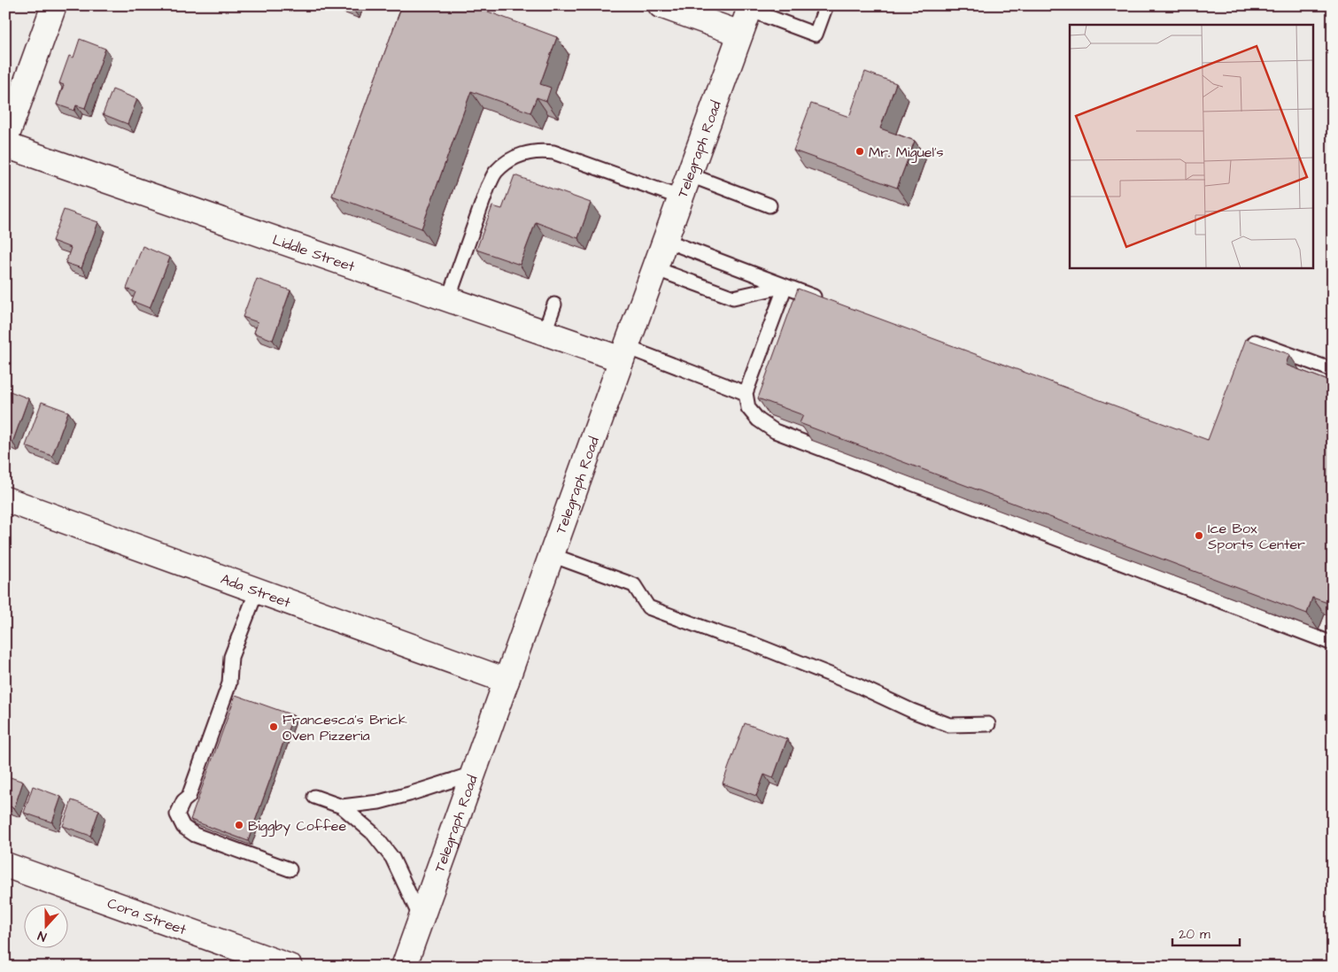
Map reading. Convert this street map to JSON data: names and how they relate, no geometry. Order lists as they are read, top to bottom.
{
  "streets": {
    "street": [
      "Telegraph Road",
      "Liddle Street",
      "Ada Street",
      "Cora Street"
    ]
  },
  "crossings": [
    ["Telegraph Road", "Liddle Street"],
    ["Telegraph Road", "Ada Street"]
  ],
  "places": [
    "Mr. Miguel's",
    "Ice Box Sports Center",
    "Francesca's Brick Oven Pizzeria",
    "Biggby Coffee"
  ],
  "scale_bar": "20 m",
  "north": "bottom"
}
